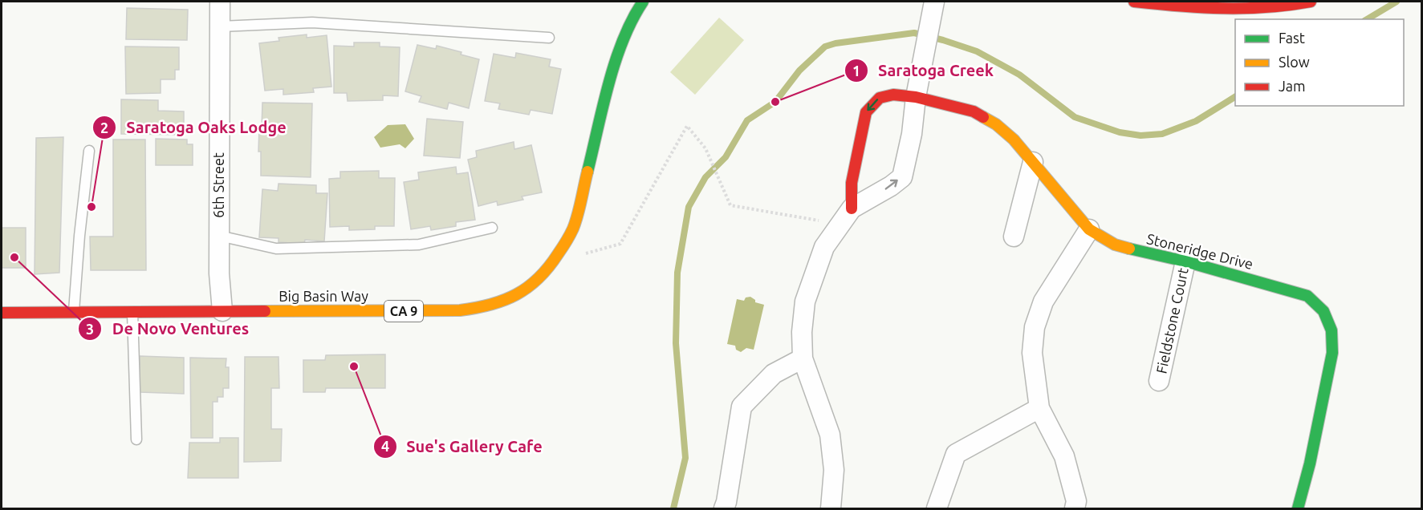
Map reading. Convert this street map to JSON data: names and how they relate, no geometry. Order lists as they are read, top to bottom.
{
  "streets": {
    "main road": ["Stoneridge Drive", "Big Basin Way", "CA 9"],
    "street": ["6th Street", "Fieldstone Court"]
  },
  "crossings": [
    ["6th Street", "Big Basin Way"],
    ["Stoneridge Drive", "Fieldstone Court"]
  ],
  "places": [
    "Saratoga Creek",
    "Saratoga Oaks Lodge",
    "De Novo Ventures",
    "Sue's Gallery Cafe"
  ],
  "legend": ["Fast", "Slow", "Jam"]
}
